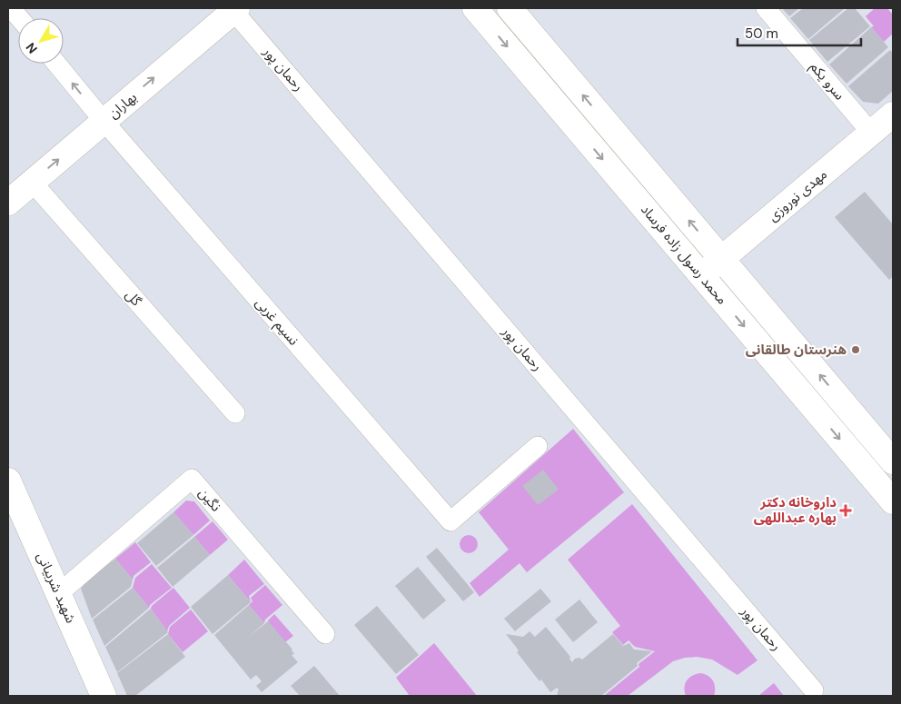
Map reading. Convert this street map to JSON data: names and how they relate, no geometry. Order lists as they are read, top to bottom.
{
  "streets": {
    "street": [
      "رحمان پور",
      "سرو یکم",
      "بهاران",
      "مهدی نوروزی",
      "محمد رسول زاده فرساد",
      "گل",
      "نسیم غربی",
      "نگین",
      "شهید شربیانی"
    ]
  },
  "crossings": [
    ["رحمان پور", "بهاران"],
    ["سرو یکم", "مهدی نوروزی"],
    ["بهاران", "گل"],
    ["بهاران", "نسیم غربی"],
    ["مهدی نوروزی", "محمد رسول زاده فرساد"],
    ["نگین", "شهید شربیانی"]
  ],
  "one_way": ["بهاران"],
  "places": {
    "other": ["هنرستان طالقانی"],
    "health": ["داروخانه دکتر بهاره عبداللهی"]
  },
  "scale_bar": "50 m",
  "north": "bottom left"
}
